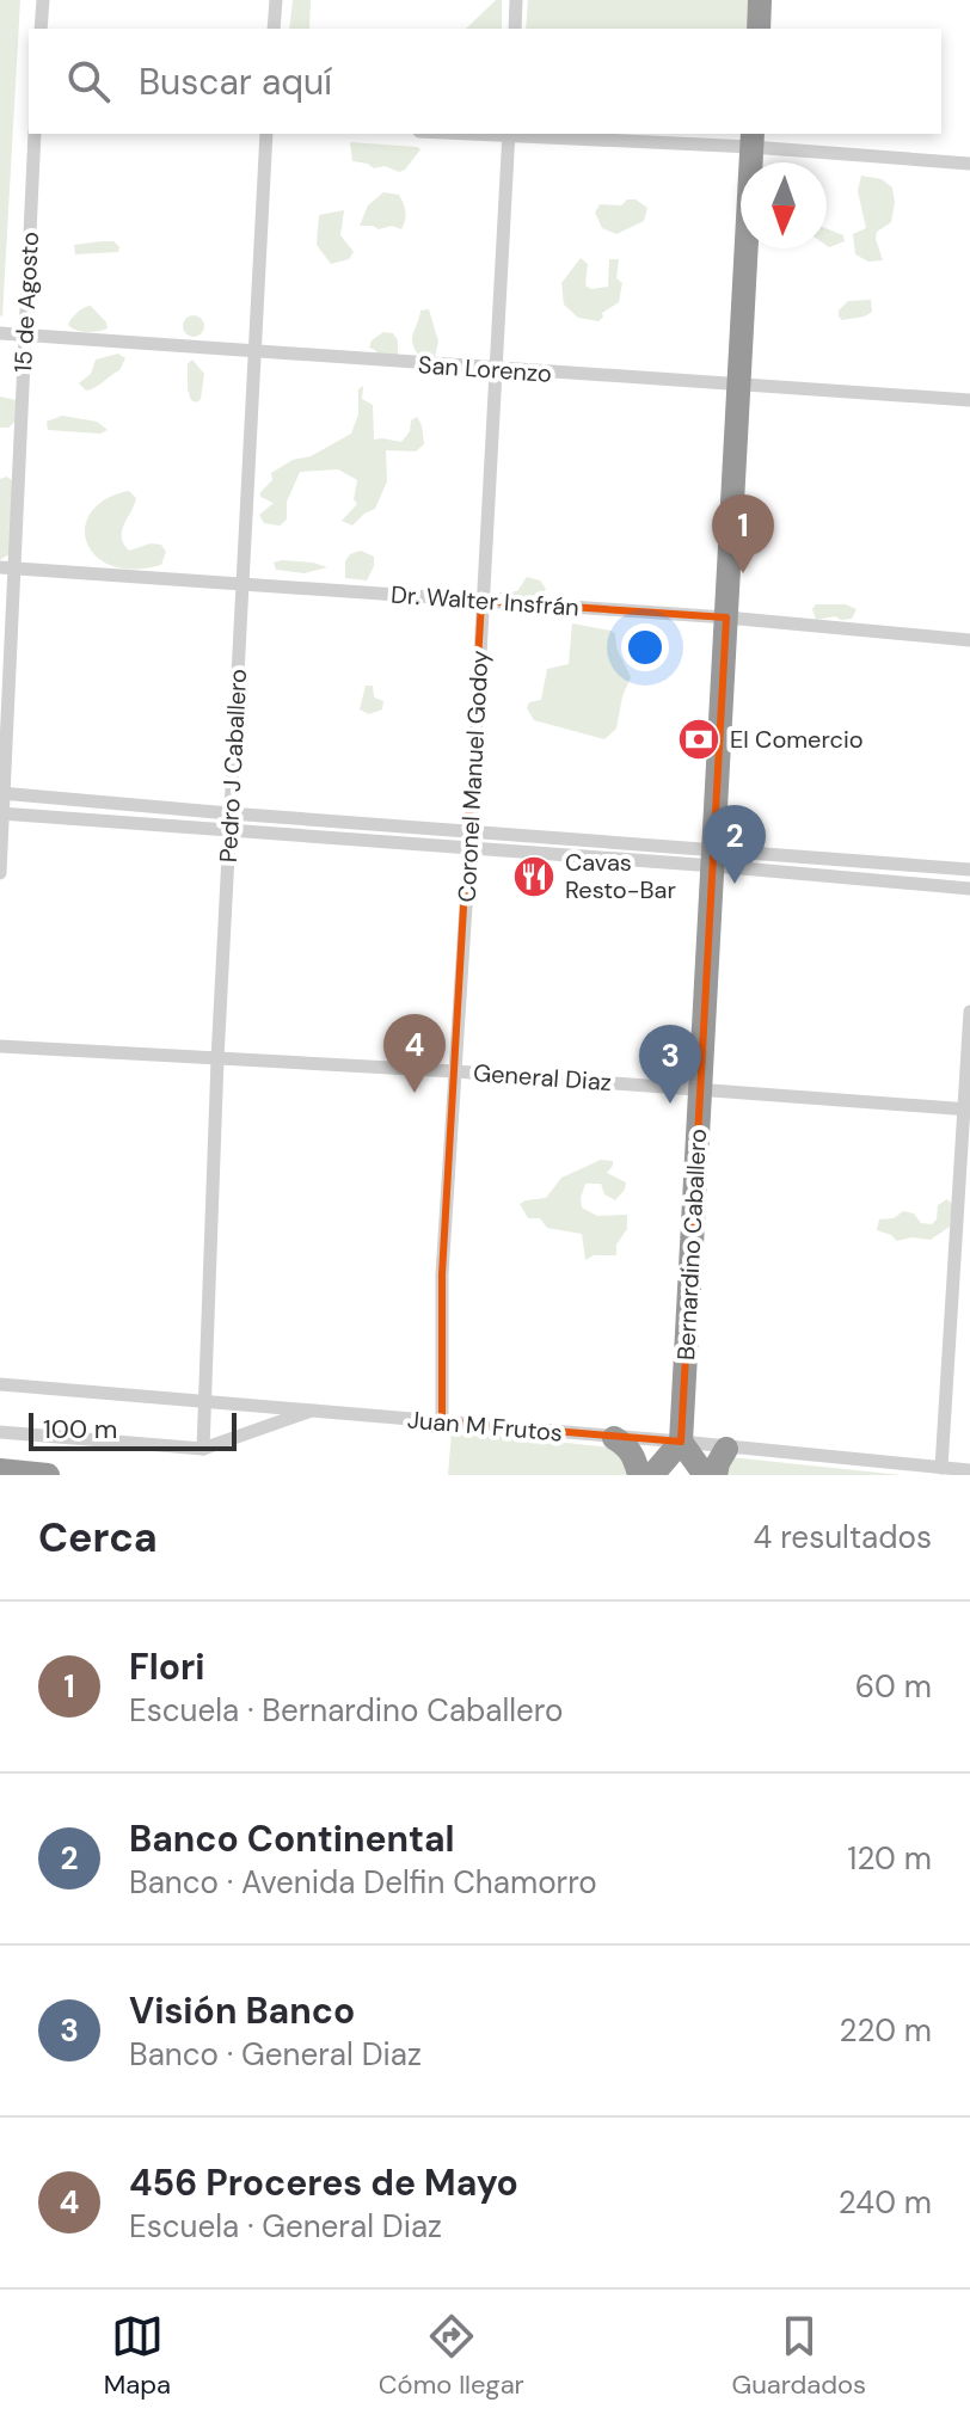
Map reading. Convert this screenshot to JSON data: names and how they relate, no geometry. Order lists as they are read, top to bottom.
{
  "streets": {
    "highway": ["Bernardino Caballero"],
    "street": [
      "15 de Agosto",
      "San Lorenzo",
      "Dr. Walter Insfrán",
      "Pedro J Caballero",
      "Coronel Manuel Godoy",
      "General Diaz",
      "Juan M Frutos"
    ]
  },
  "crossings": [
    ["15 de Agosto", "San Lorenzo"],
    ["15 de Agosto", "Dr. Walter Insfrán"],
    ["San Lorenzo", "Pedro J Caballero"],
    ["San Lorenzo", "Coronel Manuel Godoy"],
    ["San Lorenzo", "Bernardino Caballero"],
    ["Dr. Walter Insfrán", "Pedro J Caballero"],
    ["Dr. Walter Insfrán", "Coronel Manuel Godoy"],
    ["Dr. Walter Insfrán", "Bernardino Caballero"],
    ["Pedro J Caballero", "General Diaz"],
    ["Pedro J Caballero", "Juan M Frutos"],
    ["Coronel Manuel Godoy", "General Diaz"],
    ["Coronel Manuel Godoy", "Juan M Frutos"],
    ["General Diaz", "Bernardino Caballero"],
    ["Bernardino Caballero", "Juan M Frutos"]
  ],
  "places": {
    "bank": ["El Comercio"],
    "restaurant": ["Cavas Resto-Bar"]
  },
  "scale_bar": "100 m",
  "north": "bottom",
  "page": {
    "search": "Buscar aquí",
    "pins": [
      "1",
      "2",
      "4",
      "3"
    ],
    "scale": "100 m",
    "heading": ["Cerca", "4 resultados"],
    "list": [
      {
        "mark": "1",
        "name": "Flori",
        "note": "Escuela · Bernardino Caballero",
        "value": "60 m"
      },
      {
        "mark": "2",
        "name": "Banco Continental",
        "note": "Banco · Avenida Delfin Chamorro",
        "value": "120 m"
      },
      {
        "mark": "3",
        "name": "Visión Banco",
        "note": "Banco · General Diaz",
        "value": "220 m"
      },
      {
        "mark": "4",
        "name": "456 Proceres de Mayo",
        "note": "Escuela · General Diaz",
        "value": "240 m"
      }
    ],
    "nav": ["Mapa", "Cómo llegar", "Guardados"]
  }
}
